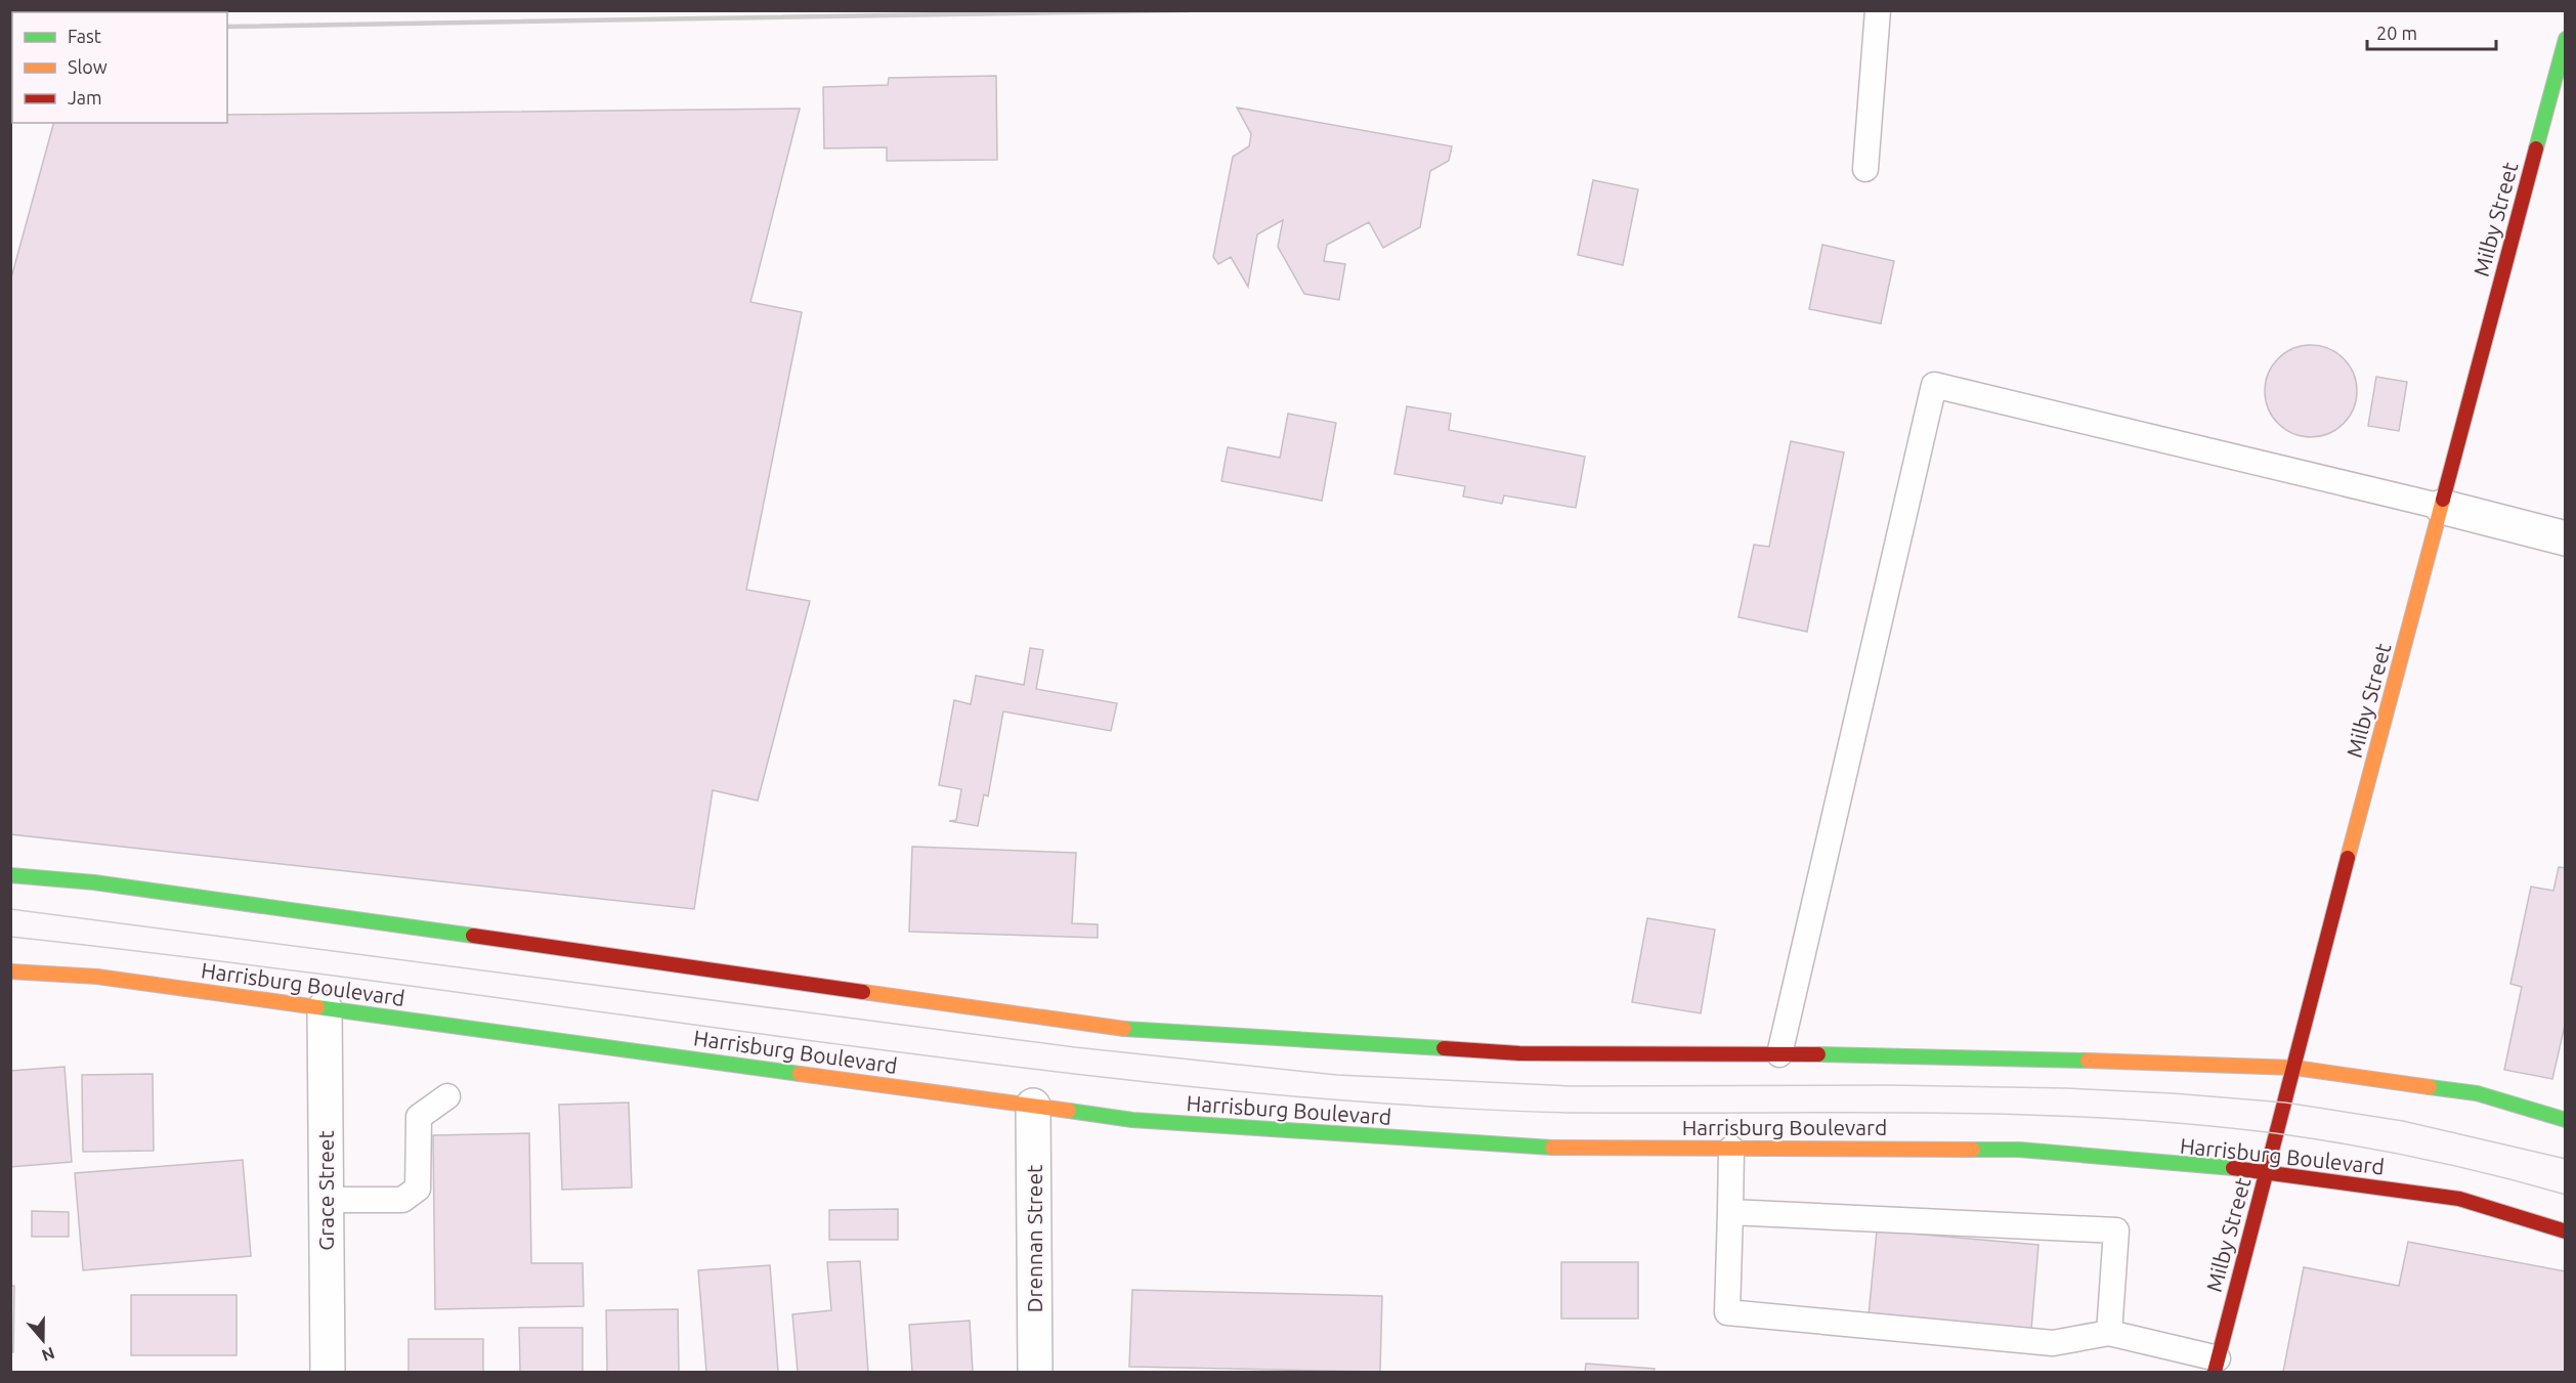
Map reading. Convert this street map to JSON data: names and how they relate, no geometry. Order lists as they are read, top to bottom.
{
  "streets": {
    "main road": ["Milby Street", "Harrisburg Boulevard"],
    "street": ["Grace Street", "Drennan Street"]
  },
  "crossings": [
    ["Milby Street", "Harrisburg Boulevard"],
    ["Harrisburg Boulevard", "Grace Street"],
    ["Harrisburg Boulevard", "Drennan Street"]
  ],
  "legend": ["Fast", "Slow", "Jam"],
  "scale_bar": "20 m",
  "north": "bottom"
}
